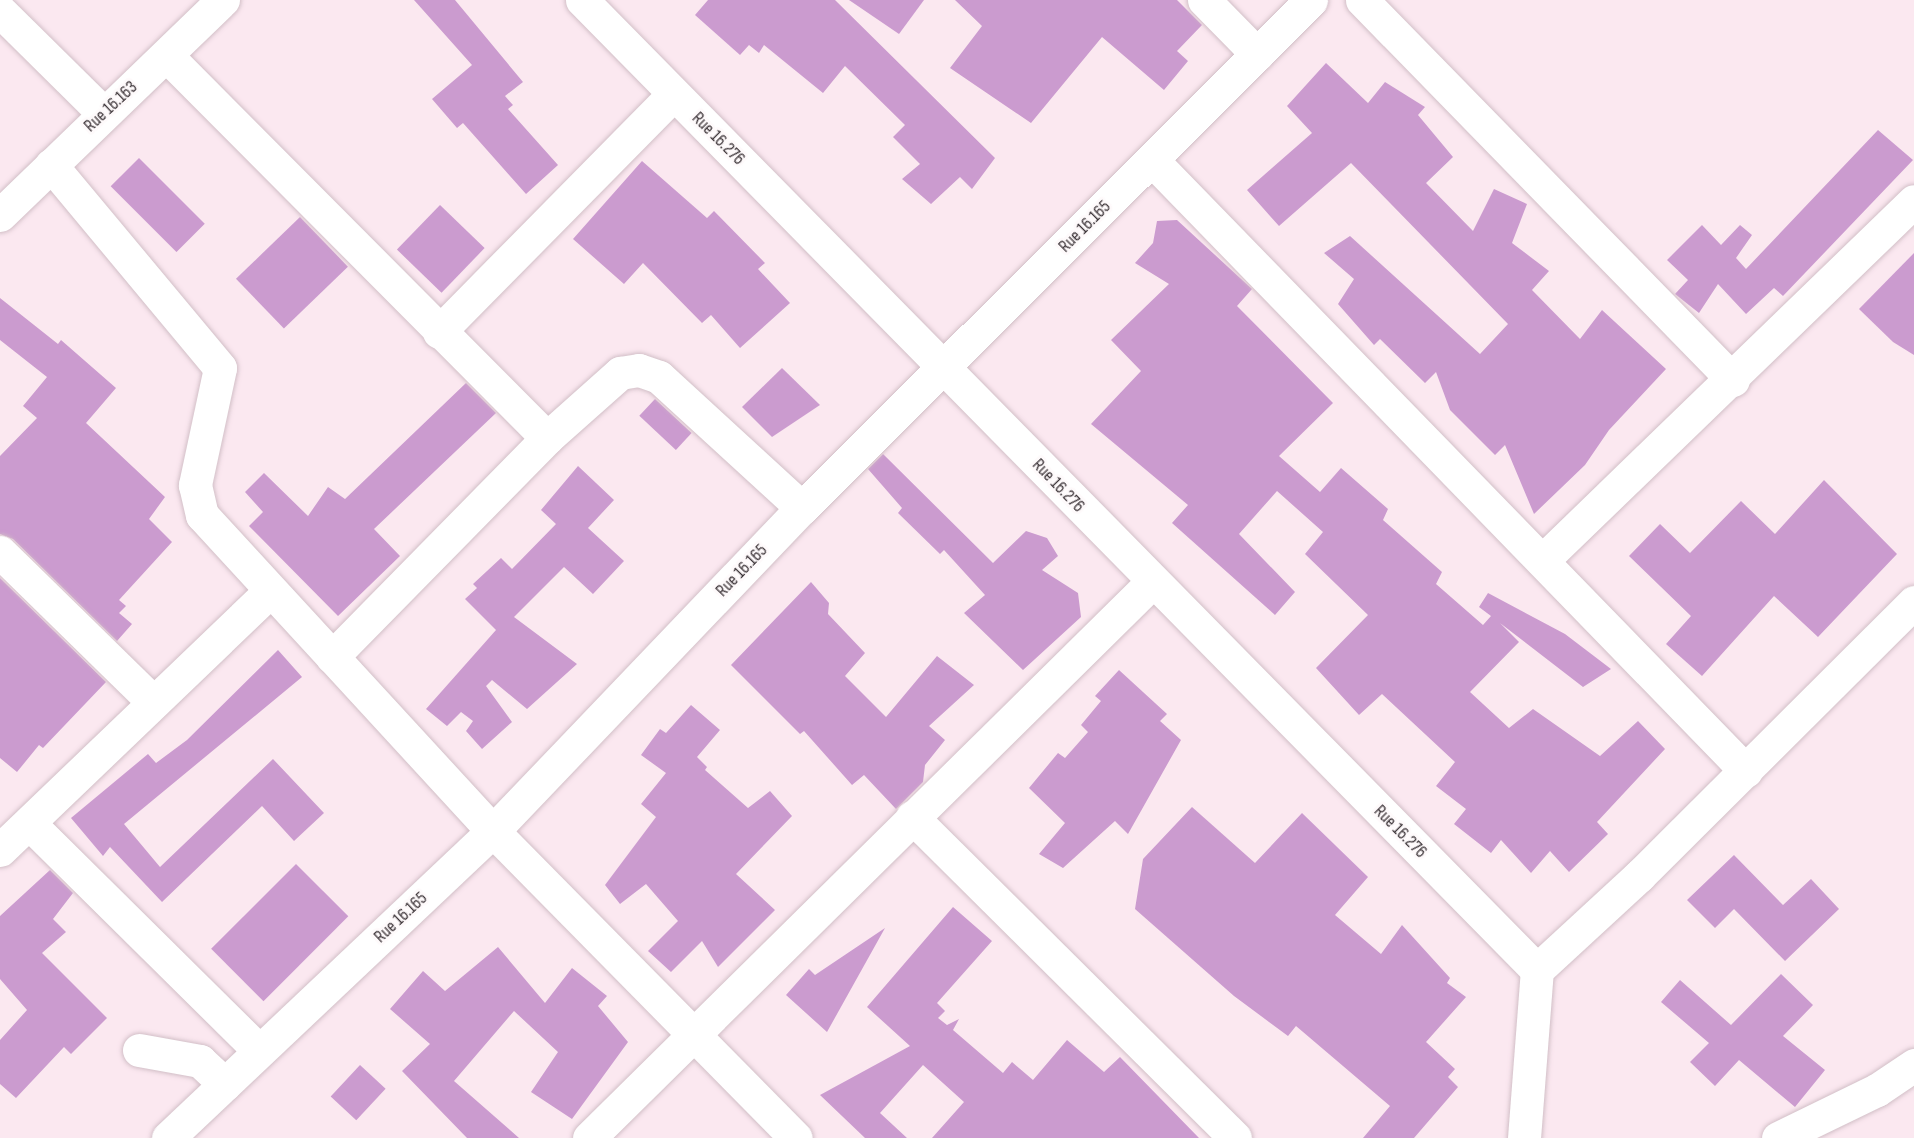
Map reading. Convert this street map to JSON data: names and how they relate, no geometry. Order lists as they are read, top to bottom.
{
  "streets": {
    "street": ["Rue 16.163", "Rue 16.276", "Rue 16.165"]
  },
  "crossings": [
    ["Rue 16.276", "Rue 16.165"]
  ]
}
